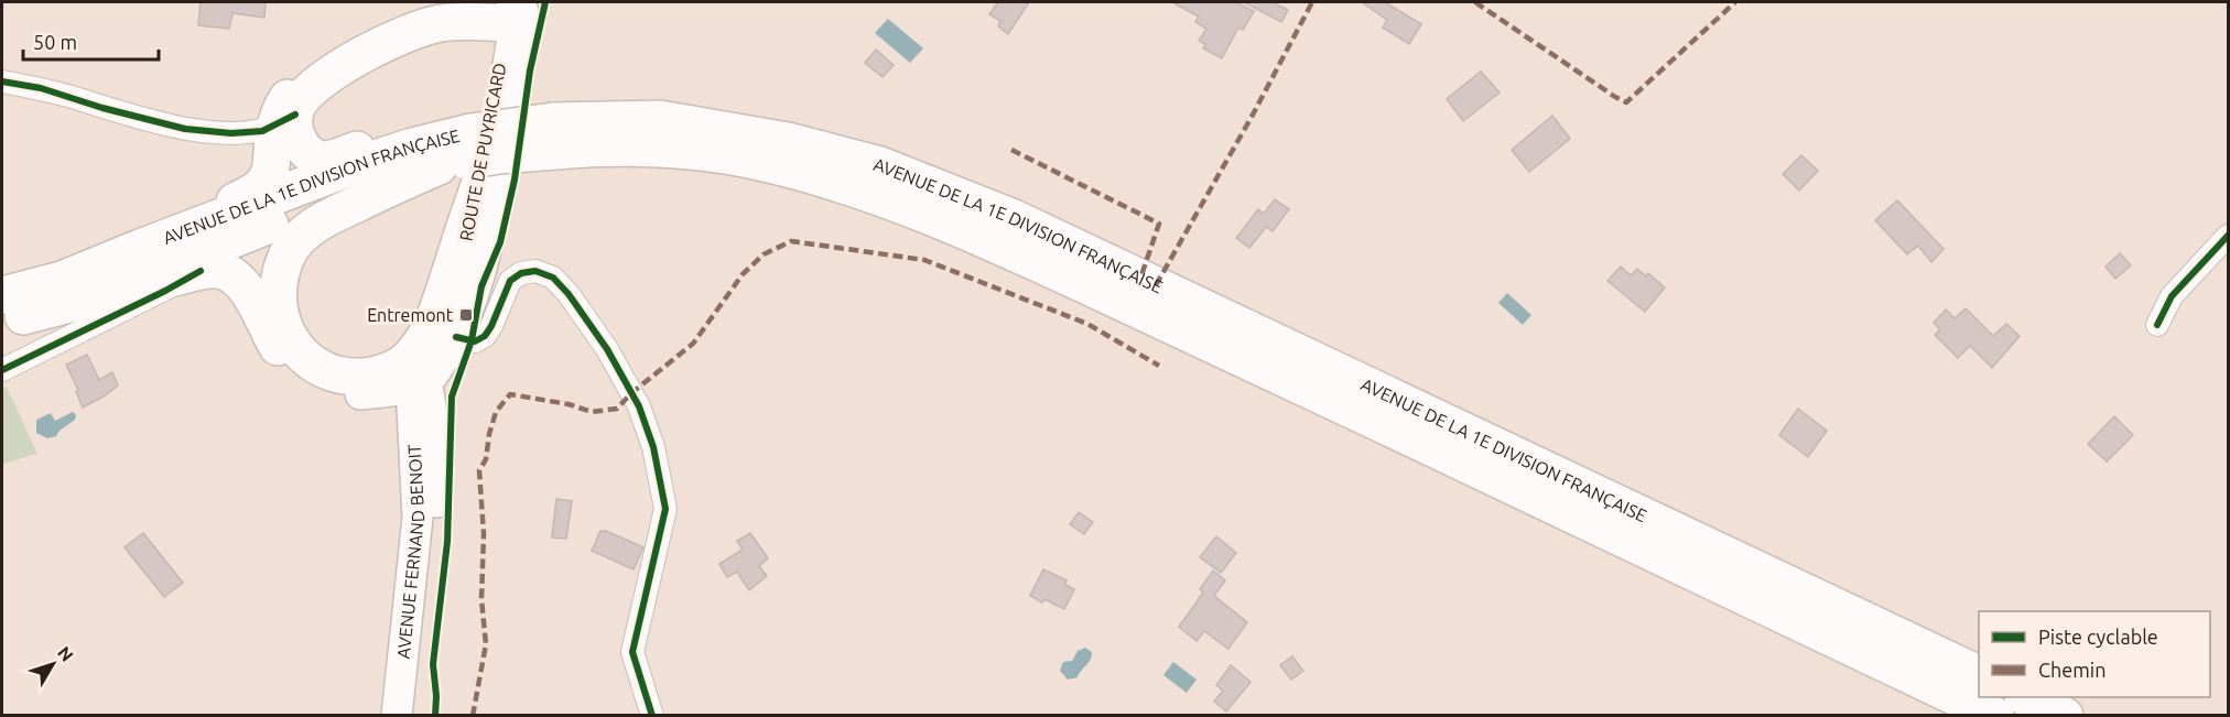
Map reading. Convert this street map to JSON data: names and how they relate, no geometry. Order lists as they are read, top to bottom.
{
  "streets": {
    "highway": ["AVENUE DE LA 1E DIVISION FRANÇAISE"],
    "main road": ["AVENUE FERNAND BENOIT"]
  },
  "places": {
    "transit": ["Entremont"]
  },
  "legend": ["Piste cyclable", "Chemin"],
  "scale_bar": "50 m",
  "north": "top right"
}
